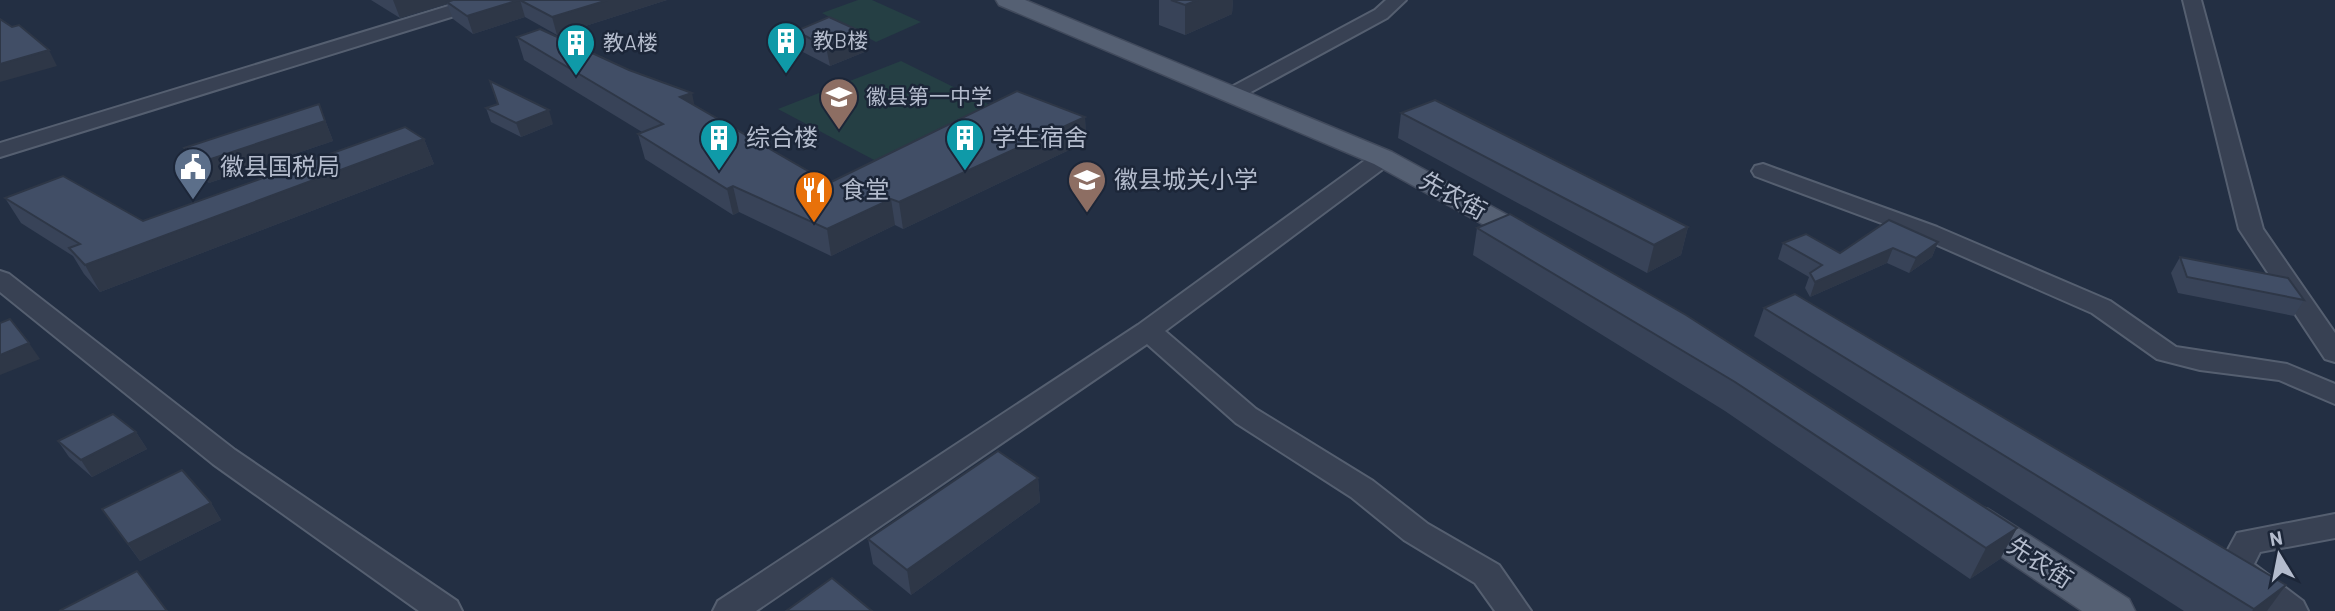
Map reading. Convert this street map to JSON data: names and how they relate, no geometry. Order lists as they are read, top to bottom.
{
  "streets": {
    "main road": ["先农街"]
  },
  "places": {
    "building": [
      "教B楼",
      "教A楼",
      "综合楼",
      "学生宿舍"
    ],
    "school or university": ["徽县第一中学", "徽县城关小学"],
    "public building": ["徽县国税局"],
    "restaurant": ["食堂"]
  },
  "north": "top"
}
